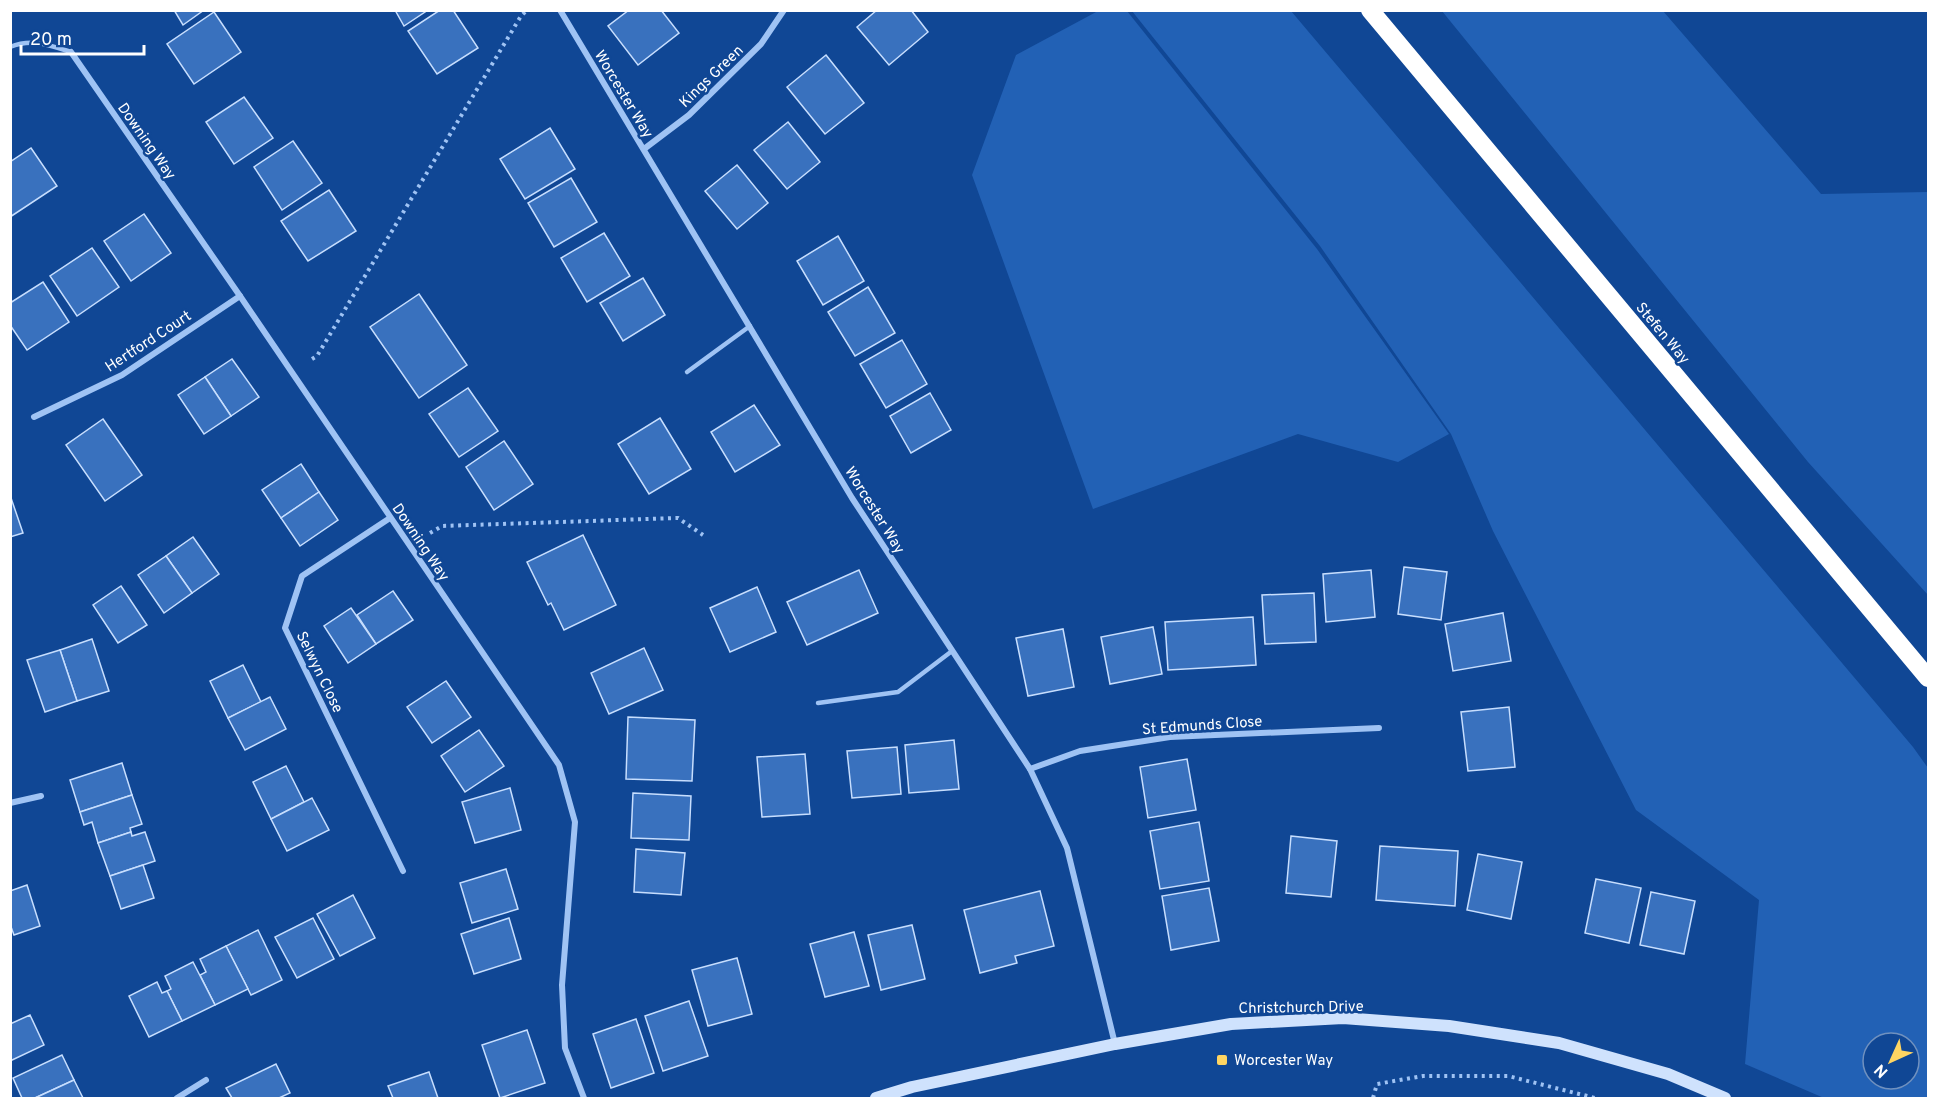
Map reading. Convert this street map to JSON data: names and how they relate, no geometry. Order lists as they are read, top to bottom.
{
  "streets": {
    "highway": ["Stefen Way"],
    "street": [
      "Kings Green",
      "Worcester Way",
      "Downing Way",
      "Hertford Court",
      "Selwyn Close",
      "St Edmunds Close",
      "Christchurch Drive"
    ]
  },
  "crossings": [
    ["Kings Green", "Worcester Way"],
    ["Worcester Way", "St Edmunds Close"],
    ["Worcester Way", "Christchurch Drive"],
    ["Downing Way", "Hertford Court"],
    ["Downing Way", "Selwyn Close"]
  ],
  "places": {
    "transit": ["Worcester Way"]
  },
  "scale_bar": "20 m",
  "north": "bottom left"
}
